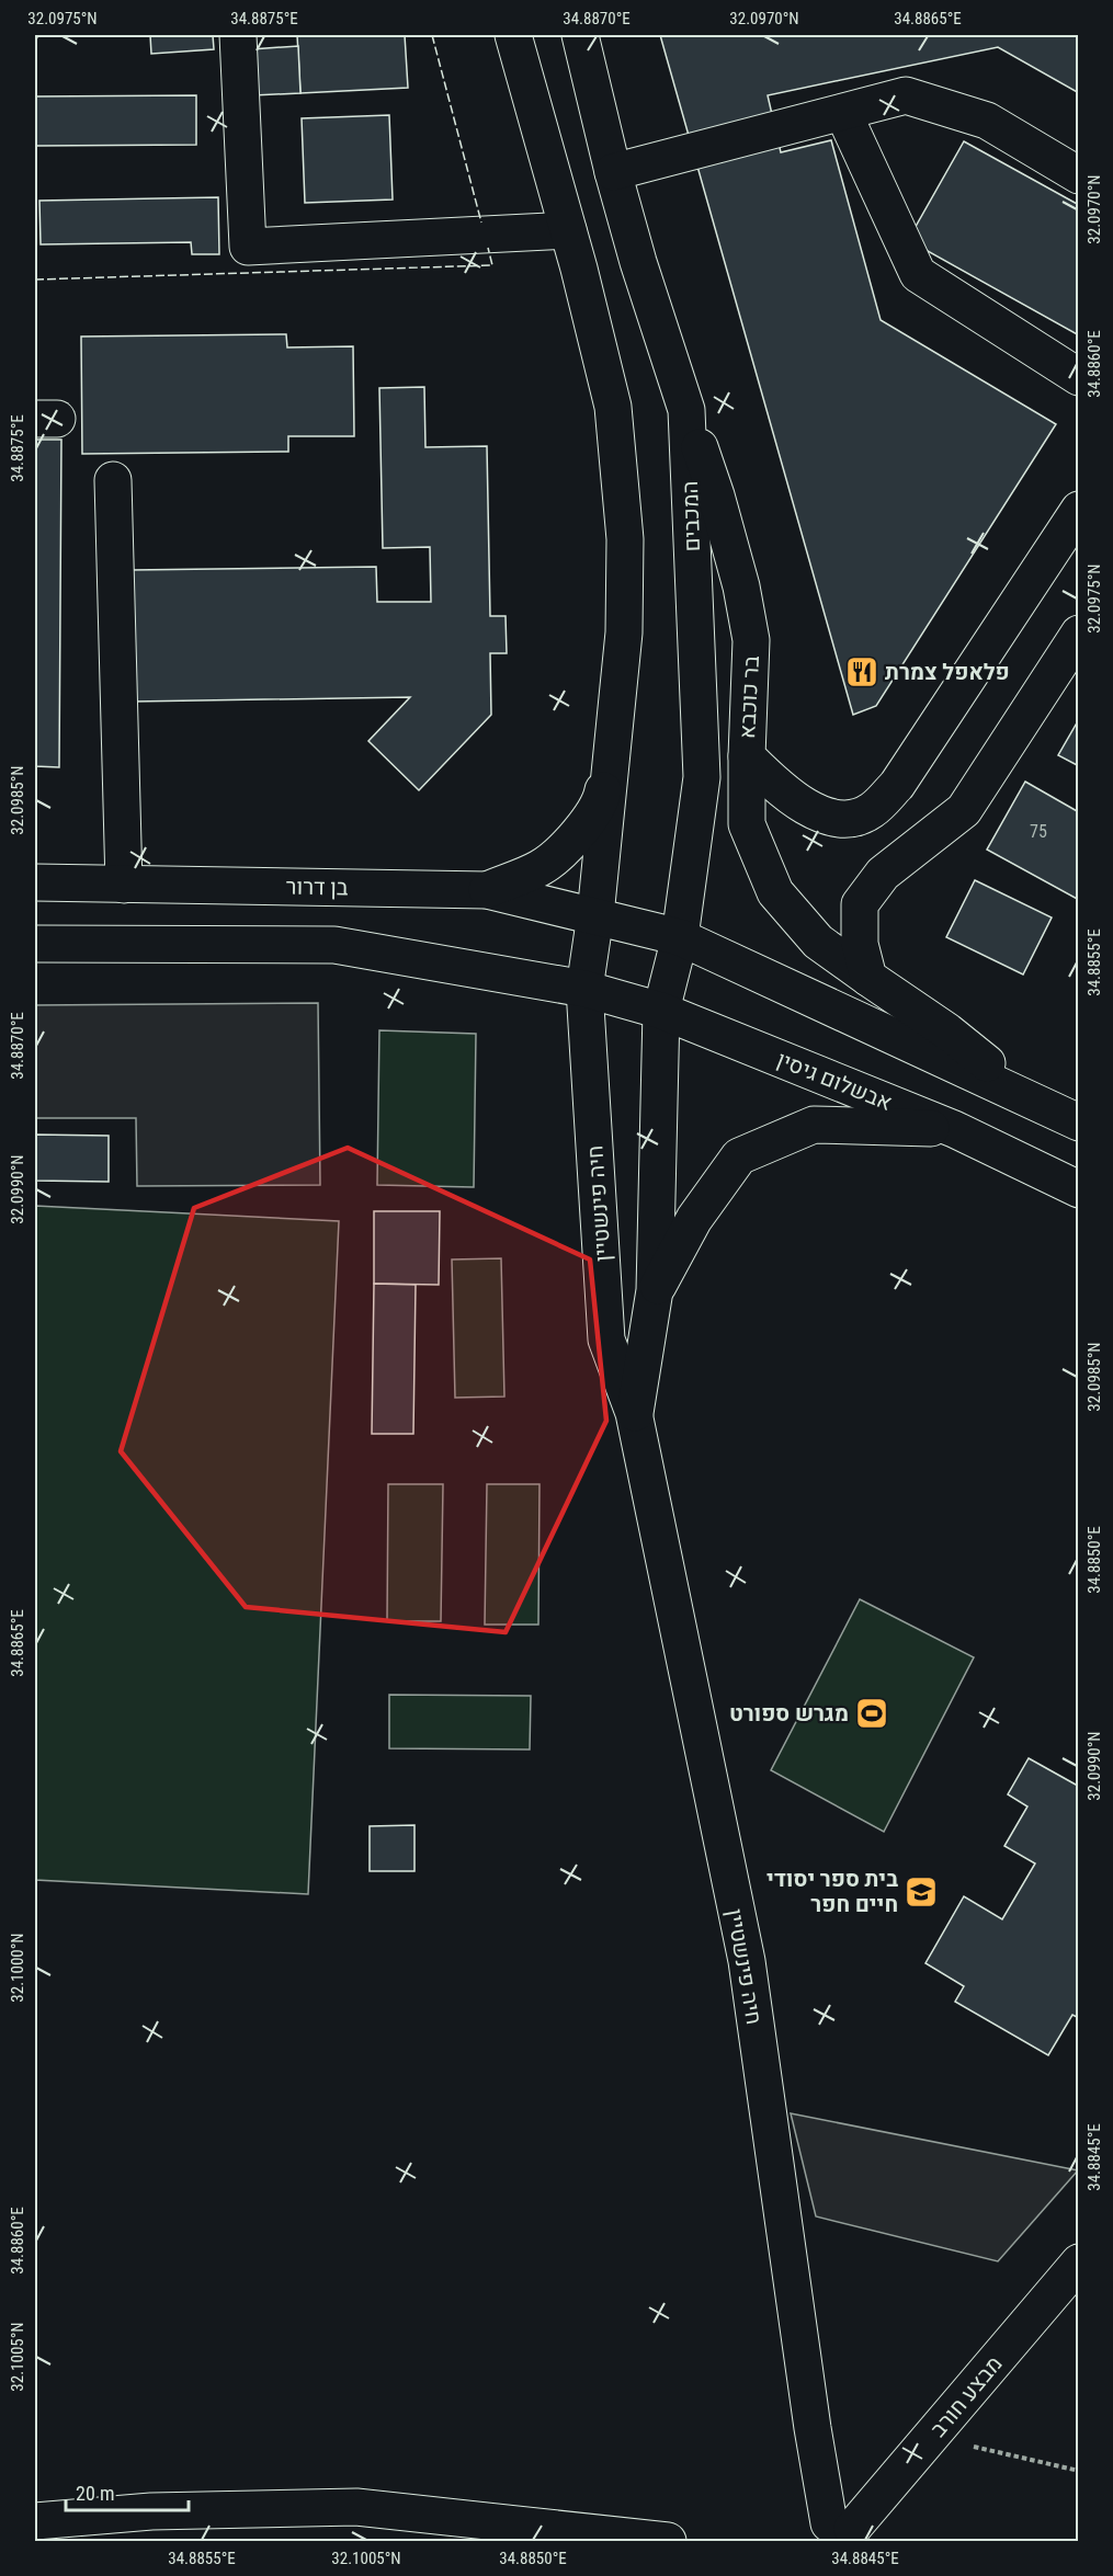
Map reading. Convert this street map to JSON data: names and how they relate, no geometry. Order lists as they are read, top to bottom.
{
  "streets": {
    "street": [
      "המכבים",
      "בר כוכבא",
      "בן דרור",
      "אבשלום גיסין",
      "חיה פינשטיין",
      "מבצע חורב"
    ]
  },
  "crossings": [
    ["המכבים", "בר כוכבא"],
    ["המכבים", "אבשלום גיסין"],
    ["המכבים", "חיה פינשטיין"],
    ["אבשלום גיסין", "חיה פינשטיין"],
    ["חיה פינשטיין", "מבצע חורב"]
  ],
  "places": {
    "restaurant": ["פלאפל צמרת"],
    "sports": ["מגרש ספורט"],
    "school or university": ["בית ספר יסודי חיים חפר"]
  },
  "house_numbers": ["75"],
  "scale_bar": "20 m",
  "coordinates": [
    "32.0975°N",
    "34.8875°E",
    "34.8870°E",
    "32.0970°N",
    "34.8865°E",
    "34.8860°E",
    "32.0985°N",
    "34.8855°E",
    "32.0990°N",
    "34.8850°E",
    "32.1000°N",
    "34.8845°E",
    "32.1005°N"
  ]
}
